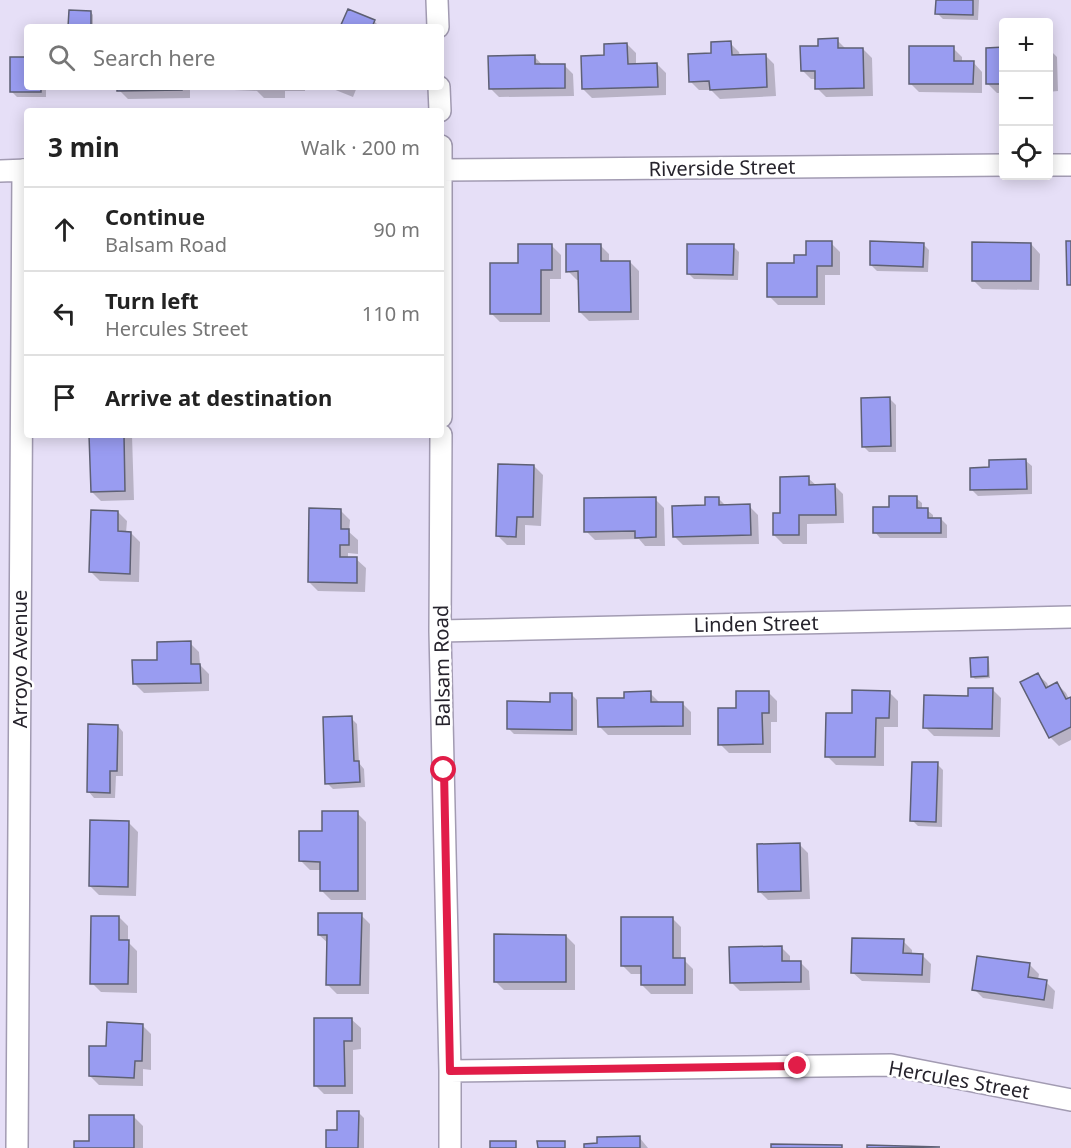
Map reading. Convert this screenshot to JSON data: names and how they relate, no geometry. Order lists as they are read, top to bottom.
{
  "streets": {
    "street": [
      "Riverside Street",
      "Linden Street",
      "Arroyo Avenue",
      "Balsam Road",
      "Hercules Street"
    ]
  },
  "crossings": [
    ["Linden Street", "Balsam Road"],
    ["Balsam Road", "Hercules Street"]
  ],
  "page": {
    "map_buttons": ["+", "−"],
    "search": "Search here",
    "heading": ["3 min", "Walk · 200 m"],
    "list": [
      ["Continue", "Balsam Road", "90 m"],
      ["Turn left", "Hercules Street", "110 m"],
      "Arrive at destination"
    ]
  }
}
